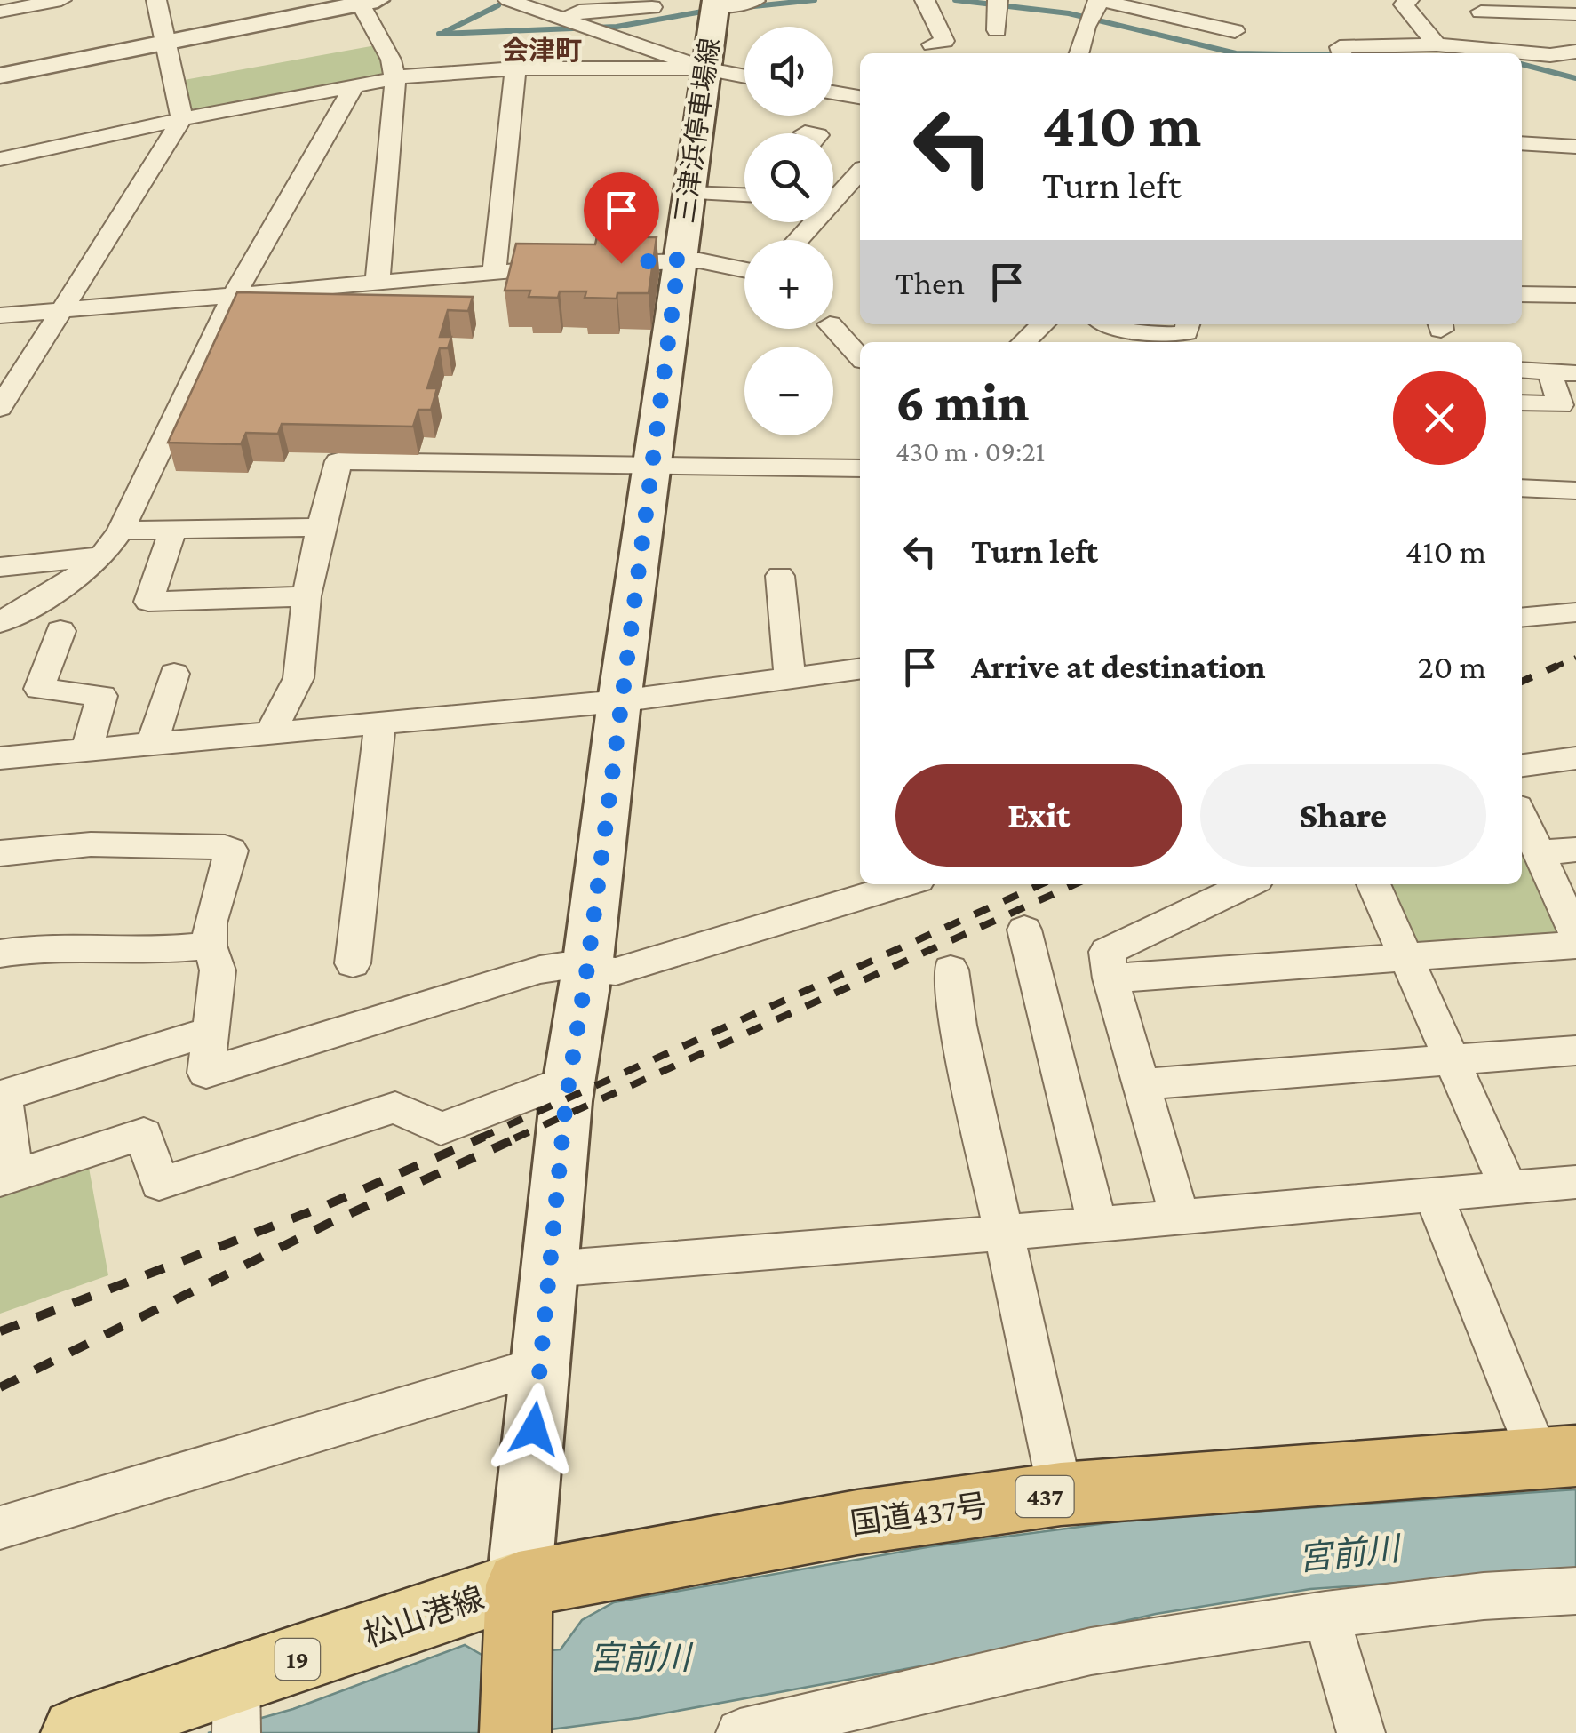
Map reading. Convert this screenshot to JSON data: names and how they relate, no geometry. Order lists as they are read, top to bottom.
{
  "streets": {
    "highway": ["437", "国道437号"],
    "main road": ["三津浜停車場線", "松山港線", "19"]
  },
  "crossings": [
    ["三津浜停車場線", "国道437号"],
    ["三津浜停車場線", "松山港線"],
    ["国道437号", "松山港線"]
  ],
  "districts": ["会津町"],
  "water": ["宮前川"],
  "page": {
    "map_buttons": ["+", "−"],
    "turn": ["410 m", "Turn left"],
    "then": "Then",
    "heading": ["6 min", "430 m · 09:21"],
    "list": [
      {
        "name": "Turn left",
        "value": "410 m"
      },
      {
        "name": "Arrive at destination",
        "value": "20 m"
      }
    ],
    "buttons": ["Exit", "Share"]
  }
}
